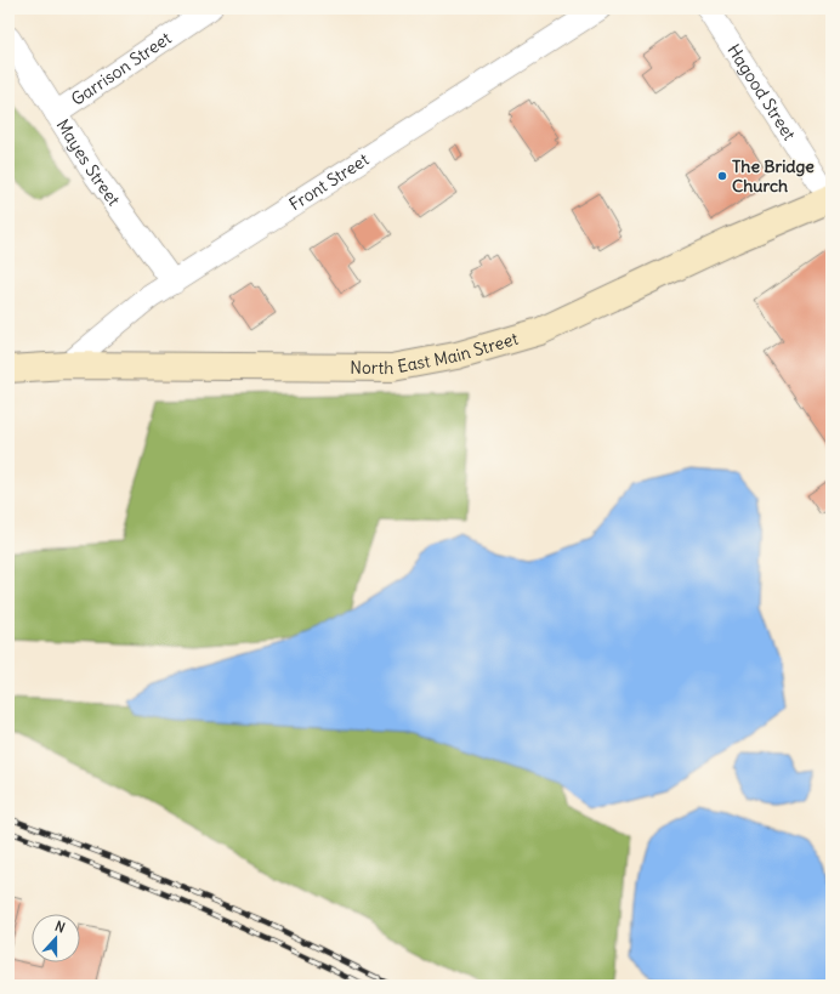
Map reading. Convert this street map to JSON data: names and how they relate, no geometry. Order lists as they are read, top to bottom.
{
  "streets": {
    "street": [
      "Garrison Street",
      "Hagood Street",
      "Mayes Street",
      "Front Street",
      "North East Main Street"
    ]
  },
  "crossings": [
    ["Garrison Street", "Mayes Street"],
    ["Hagood Street", "North East Main Street"],
    ["Mayes Street", "Front Street"],
    ["Front Street", "North East Main Street"]
  ],
  "places": ["The Bridge Church"],
  "north": "top"
}
